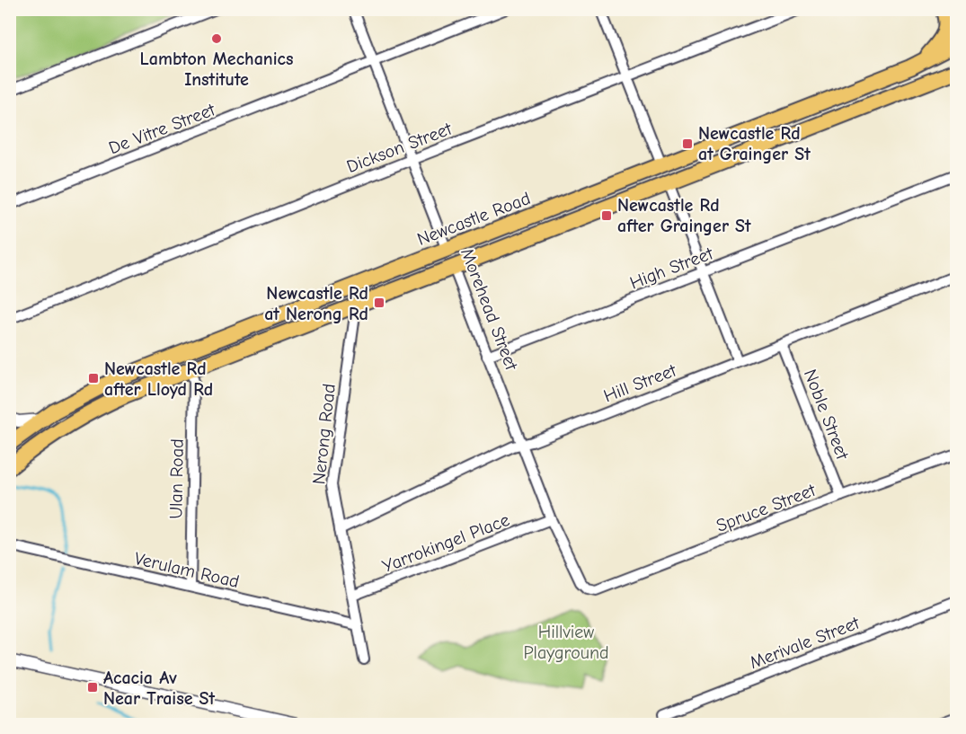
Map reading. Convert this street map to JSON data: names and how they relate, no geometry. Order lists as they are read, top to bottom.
{
  "streets": {
    "highway": ["Newcastle Road", "Morehead Street"],
    "street": [
      "De Vitre Street",
      "Dickson Street",
      "High Street",
      "Hill Street",
      "Noble Street",
      "Nerong Road",
      "Ulan Road",
      "Spruce Street",
      "Yarrokingel Place",
      "Verulam Road",
      "Merivale Street"
    ]
  },
  "crossings": [
    ["De Vitre Street", "Morehead Street"],
    ["Dickson Street", "Morehead Street"],
    ["Newcastle Road", "Morehead Street"],
    ["High Street", "Morehead Street"],
    ["Morehead Street", "Hill Street"],
    ["Morehead Street", "Spruce Street"],
    ["Morehead Street", "Yarrokingel Place"],
    ["Hill Street", "Noble Street"],
    ["Hill Street", "Nerong Road"],
    ["Noble Street", "Spruce Street"],
    ["Nerong Road", "Yarrokingel Place"],
    ["Nerong Road", "Verulam Road"],
    ["Ulan Road", "Verulam Road"]
  ],
  "parks": ["Hillview Playground"],
  "places": {
    "other": ["Lambton Mechanics Institute"],
    "transit": [
      "Newcastle Rd at Grainger St",
      "Newcastle Rd after Grainger St",
      "Newcastle Rd at Nerong Rd",
      "Newcastle Rd after Lloyd Rd",
      "Acacia Av Near Traise St"
    ]
  }
}
